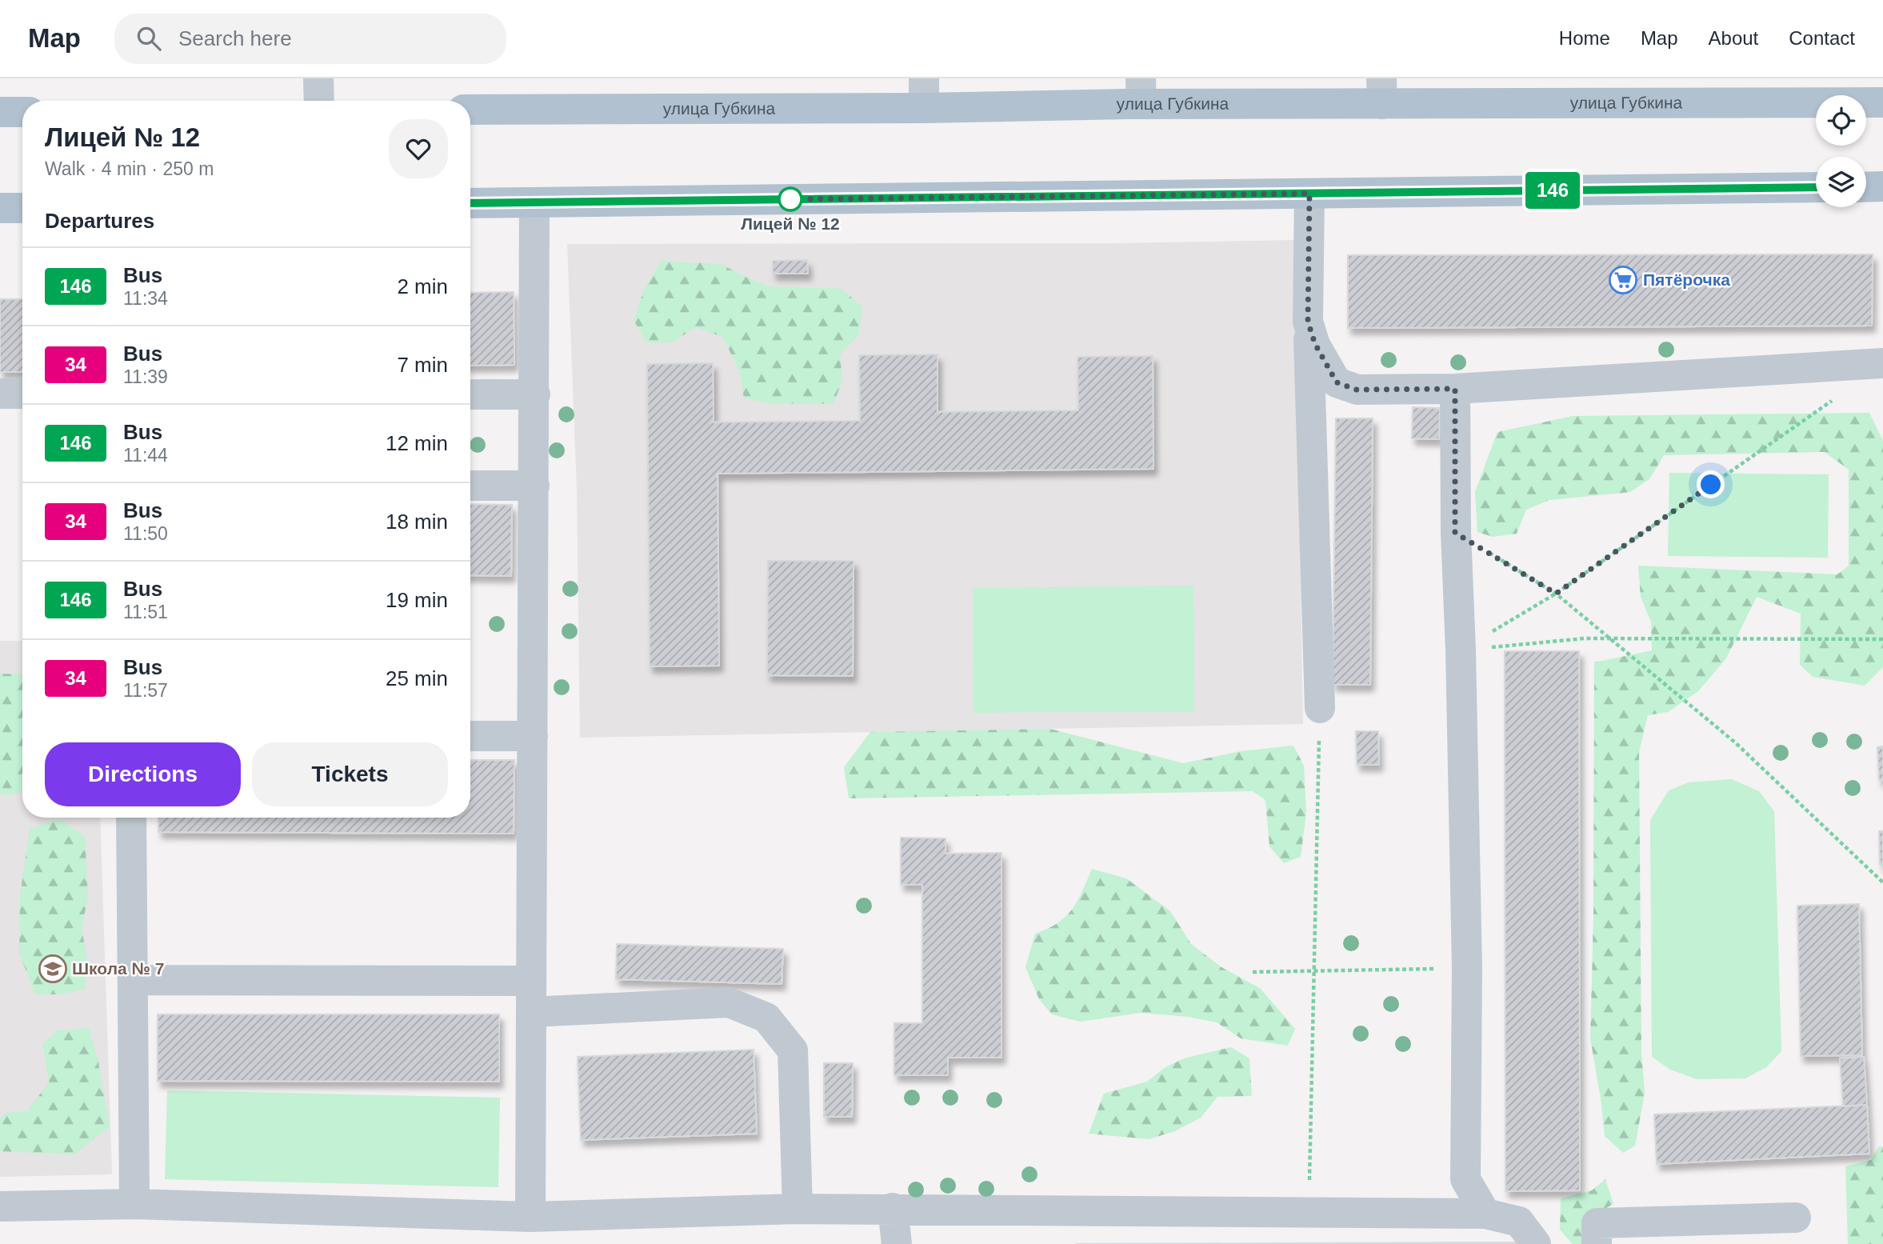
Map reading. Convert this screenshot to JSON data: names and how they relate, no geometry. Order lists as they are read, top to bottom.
{
  "streets": {
    "main road": ["улица Губкина"]
  },
  "places": {
    "other": ["Лицей № 12"],
    "supermarket": ["Пятёрочка"],
    "school or university": ["Школа № 7"]
  },
  "lines": ["bus line 146"],
  "page": {
    "header": "Map",
    "search": "Search here",
    "nav": [
      "Home",
      "Map",
      "About",
      "Contact"
    ],
    "on_map": "146",
    "heading": [
      ["Лицей № 12", "Walk · 4 min · 250 m"],
      "Departures"
    ],
    "list": [
      {
        "mark": "146",
        "name": "Bus",
        "note": "11:34",
        "value": "2 min"
      },
      {
        "mark": "34",
        "name": "Bus",
        "note": "11:39",
        "value": "7 min"
      },
      {
        "mark": "146",
        "name": "Bus",
        "note": "11:44",
        "value": "12 min"
      },
      {
        "mark": "34",
        "name": "Bus",
        "note": "11:50",
        "value": "18 min"
      },
      {
        "mark": "146",
        "name": "Bus",
        "note": "11:51",
        "value": "19 min"
      },
      {
        "mark": "34",
        "name": "Bus",
        "note": "11:57",
        "value": "25 min"
      }
    ],
    "buttons": ["Directions", "Tickets"]
  }
}
